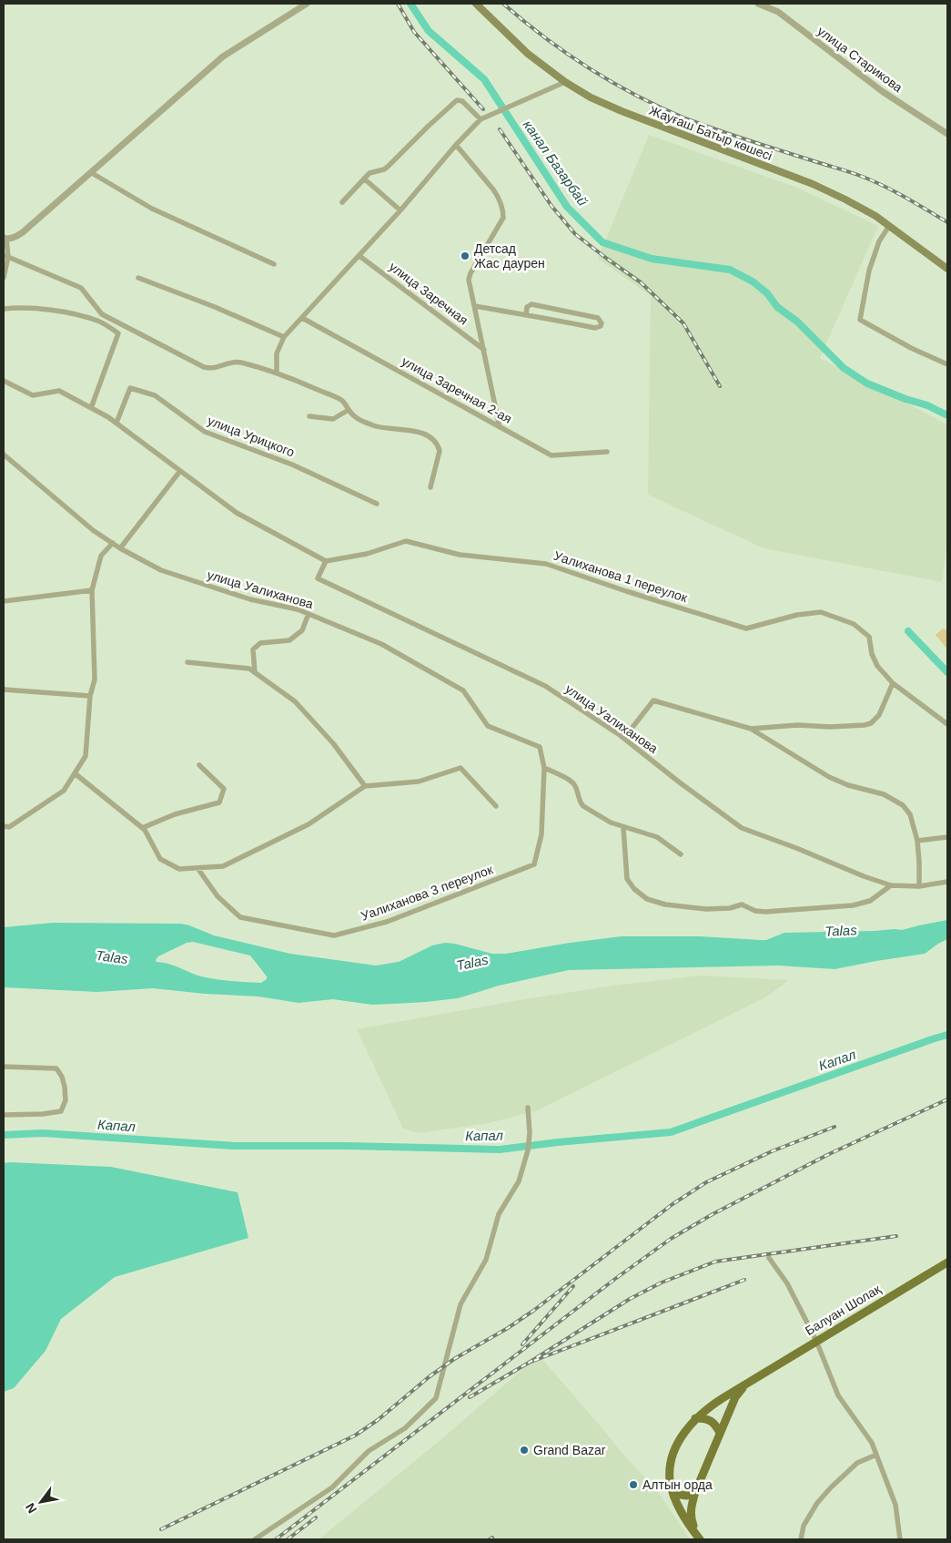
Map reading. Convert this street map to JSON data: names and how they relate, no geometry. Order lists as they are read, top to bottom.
{
  "streets": {
    "main road": ["Жауғаш Батыр көшесі", "Балуан Шолақ"],
    "street": [
      "улица Старикова",
      "улица Заречная",
      "улица Заречная 2-ая",
      "улица Урицкого",
      "Уалиханова 1 переулок",
      "улица Уалиханова",
      "Уалиханова 3 переулок"
    ]
  },
  "crossings": [
    ["улица Заречная", "улица Заречная 2-ая"],
    ["Уалиханова 1 переулок", "улица Уалиханова"],
    ["улица Уалиханова", "Уалиханова 3 переулок"]
  ],
  "water": ["канал Базарбай", "Talas", "Капал"],
  "places": ["Детсад Жас даурен", "Grand Bazar", "Алтын орда"],
  "north": "bottom left"
}
